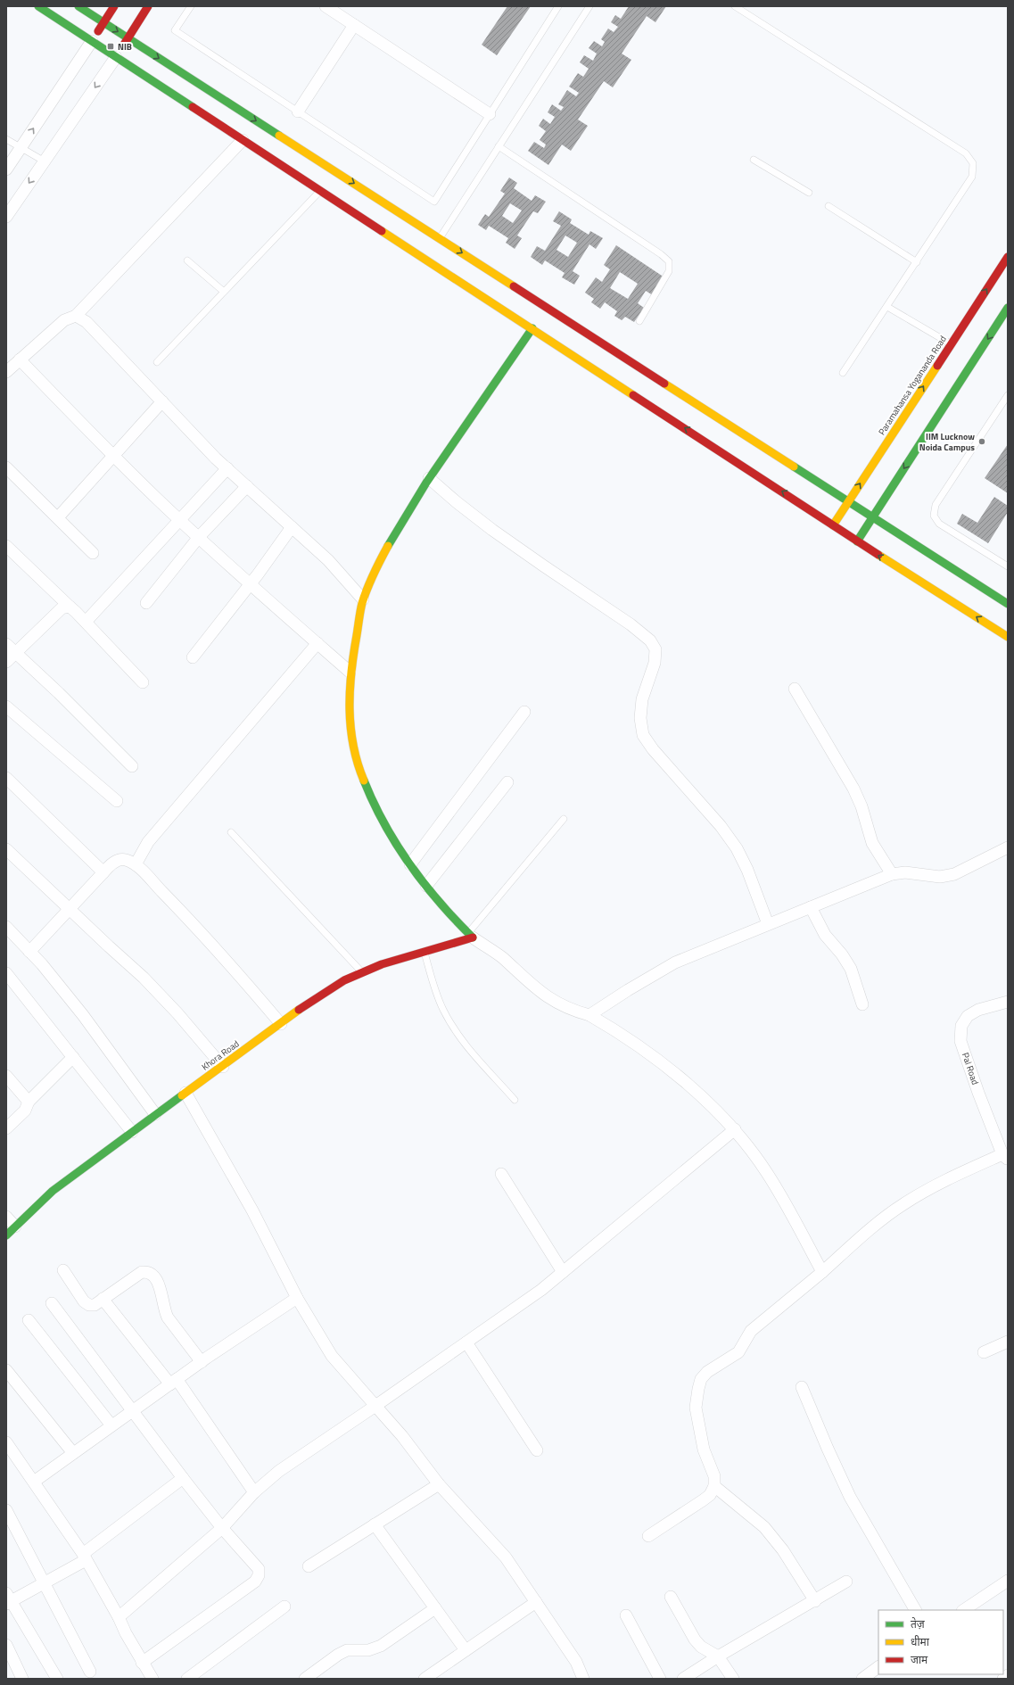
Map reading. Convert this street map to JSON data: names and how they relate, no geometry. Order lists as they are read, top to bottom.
{
  "streets": {
    "street": ["Paramahansa Yogananda Road", "Khora Road", "Pal Road"]
  },
  "places": {
    "transit": ["NIB"],
    "other": ["IIM Lucknow Noida Campus"]
  },
  "legend": ["तेज़", "धीमा", "जाम"]
}
